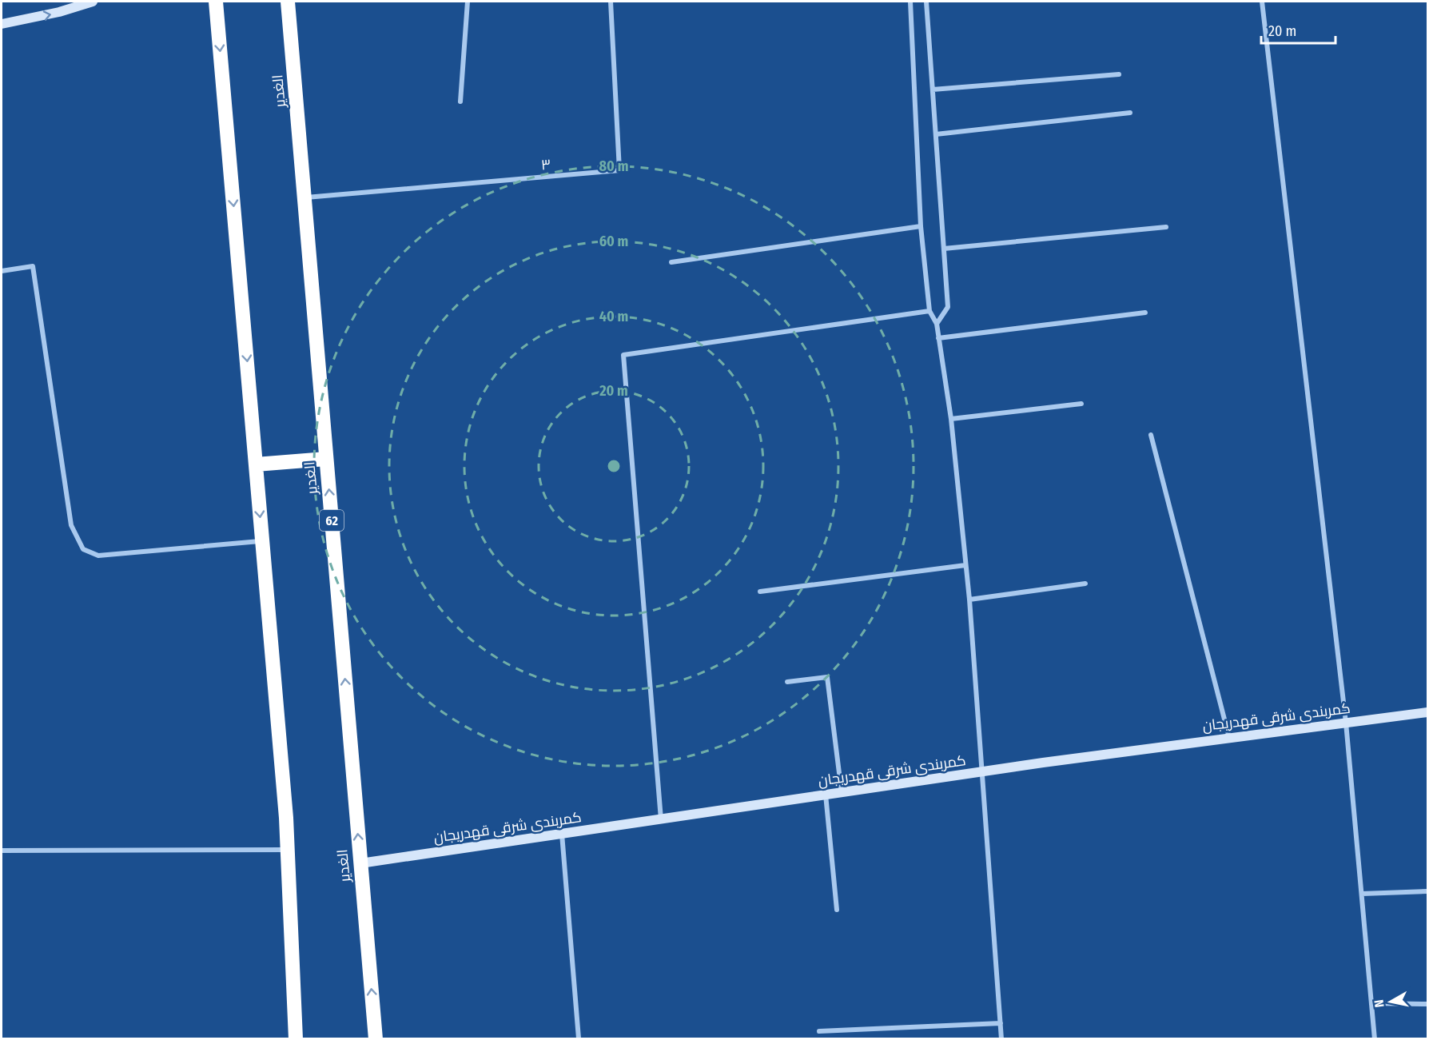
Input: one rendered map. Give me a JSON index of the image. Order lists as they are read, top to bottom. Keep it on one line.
{"streets":{"highway":["الغدیر","62"],"street":["۳","کمربندی شرقی قهدریجان"]},"crossings":[["الغدیر","۳"],["الغدیر","کمربندی شرقی قهدریجان"]],"scale_bar":"20 m","north":"left","rings":["80 m","60 m","40 m","20 m"]}
